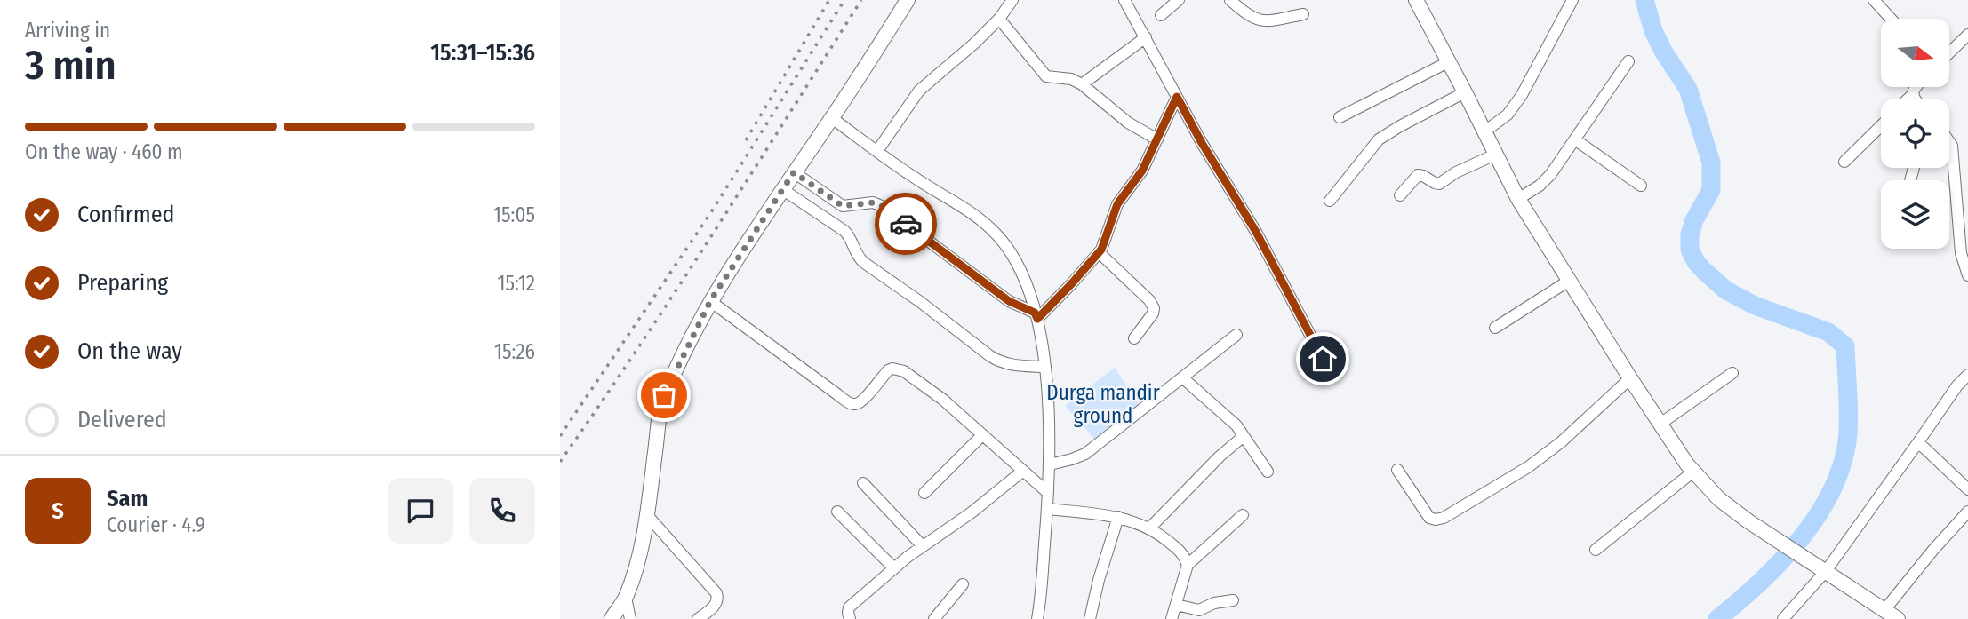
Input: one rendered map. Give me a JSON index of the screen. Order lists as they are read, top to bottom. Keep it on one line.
{"parks":["Durga mandir ground"],"north":"right","page":{"heading":["3 min","Arriving in","15:31–15:36"],"panel":["Sam","Courier · 4.9"],"bar":"On the way · 460 m","list":[["Confirmed","15:05"],["Preparing","15:12"],["On the way","15:26"],"Delivered"],"round":"S"}}
